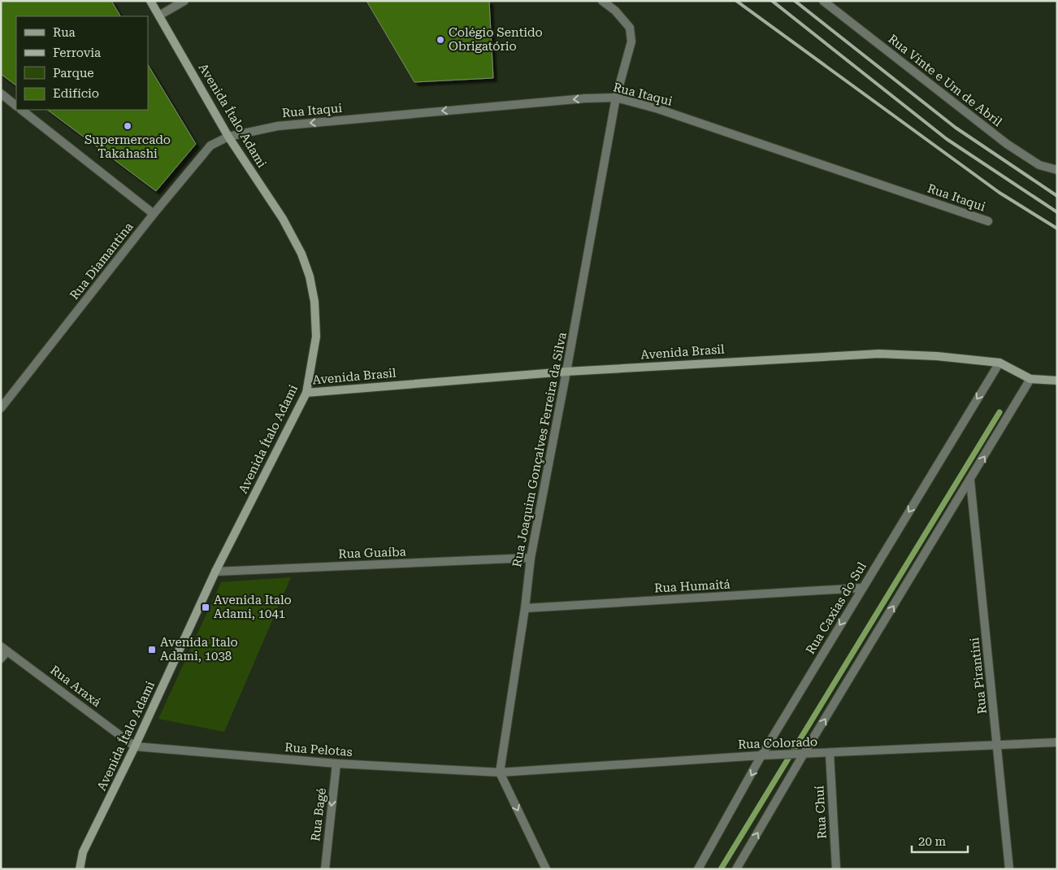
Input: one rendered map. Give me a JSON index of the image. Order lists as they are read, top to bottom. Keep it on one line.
{"streets":{"main road":["Avenida Ítalo Adami","Avenida Brasil"],"street":["Rua Vinte e Um de Abril","Rua Itaqui","Rua Diamantina","Rua Joaquim Gonçalves Ferreira da Silva","Rua Guaíba","Rua Humaitá","Rua Caxias do Sul","Rua Pirantini","Rua Araxá","Rua Colorado","Rua Pelotas","Rua Chuí","Rua Bagé"]},"crossings":[["Rua Itaqui","Avenida Ítalo Adami"],["Rua Itaqui","Rua Diamantina"],["Rua Itaqui","Rua Joaquim Gonçalves Ferreira da Silva"],["Avenida Ítalo Adami","Rua Diamantina"],["Avenida Ítalo Adami","Avenida Brasil"],["Avenida Ítalo Adami","Rua Guaíba"],["Avenida Ítalo Adami","Rua Araxá"],["Avenida Ítalo Adami","Rua Pelotas"],["Avenida Brasil","Rua Joaquim Gonçalves Ferreira da Silva"],["Avenida Brasil","Rua Caxias do Sul"],["Rua Joaquim Gonçalves Ferreira da Silva","Rua Guaíba"],["Rua Joaquim Gonçalves Ferreira da Silva","Rua Humaitá"],["Rua Joaquim Gonçalves Ferreira da Silva","Rua Colorado"],["Rua Joaquim Gonçalves Ferreira da Silva","Rua Pelotas"],["Rua Humaitá","Rua Caxias do Sul"],["Rua Caxias do Sul","Rua Colorado"],["Rua Pirantini","Rua Colorado"],["Rua Araxá","Rua Pelotas"],["Rua Colorado","Rua Pelotas"],["Rua Colorado","Rua Chuí"],["Rua Pelotas","Rua Bagé"]],"one_way":["Rua Itaqui","Rua Bagé"],"places":{"other":["Colégio Sentido Obrigatório","Supermercado Takahashi"],"transit":["Avenida Italo Adami, 1041","Avenida Italo Adami, 1038"]},"legend":["Rua","Ferrovia","Parque","Edifício"],"scale_bar":"20 m"}
